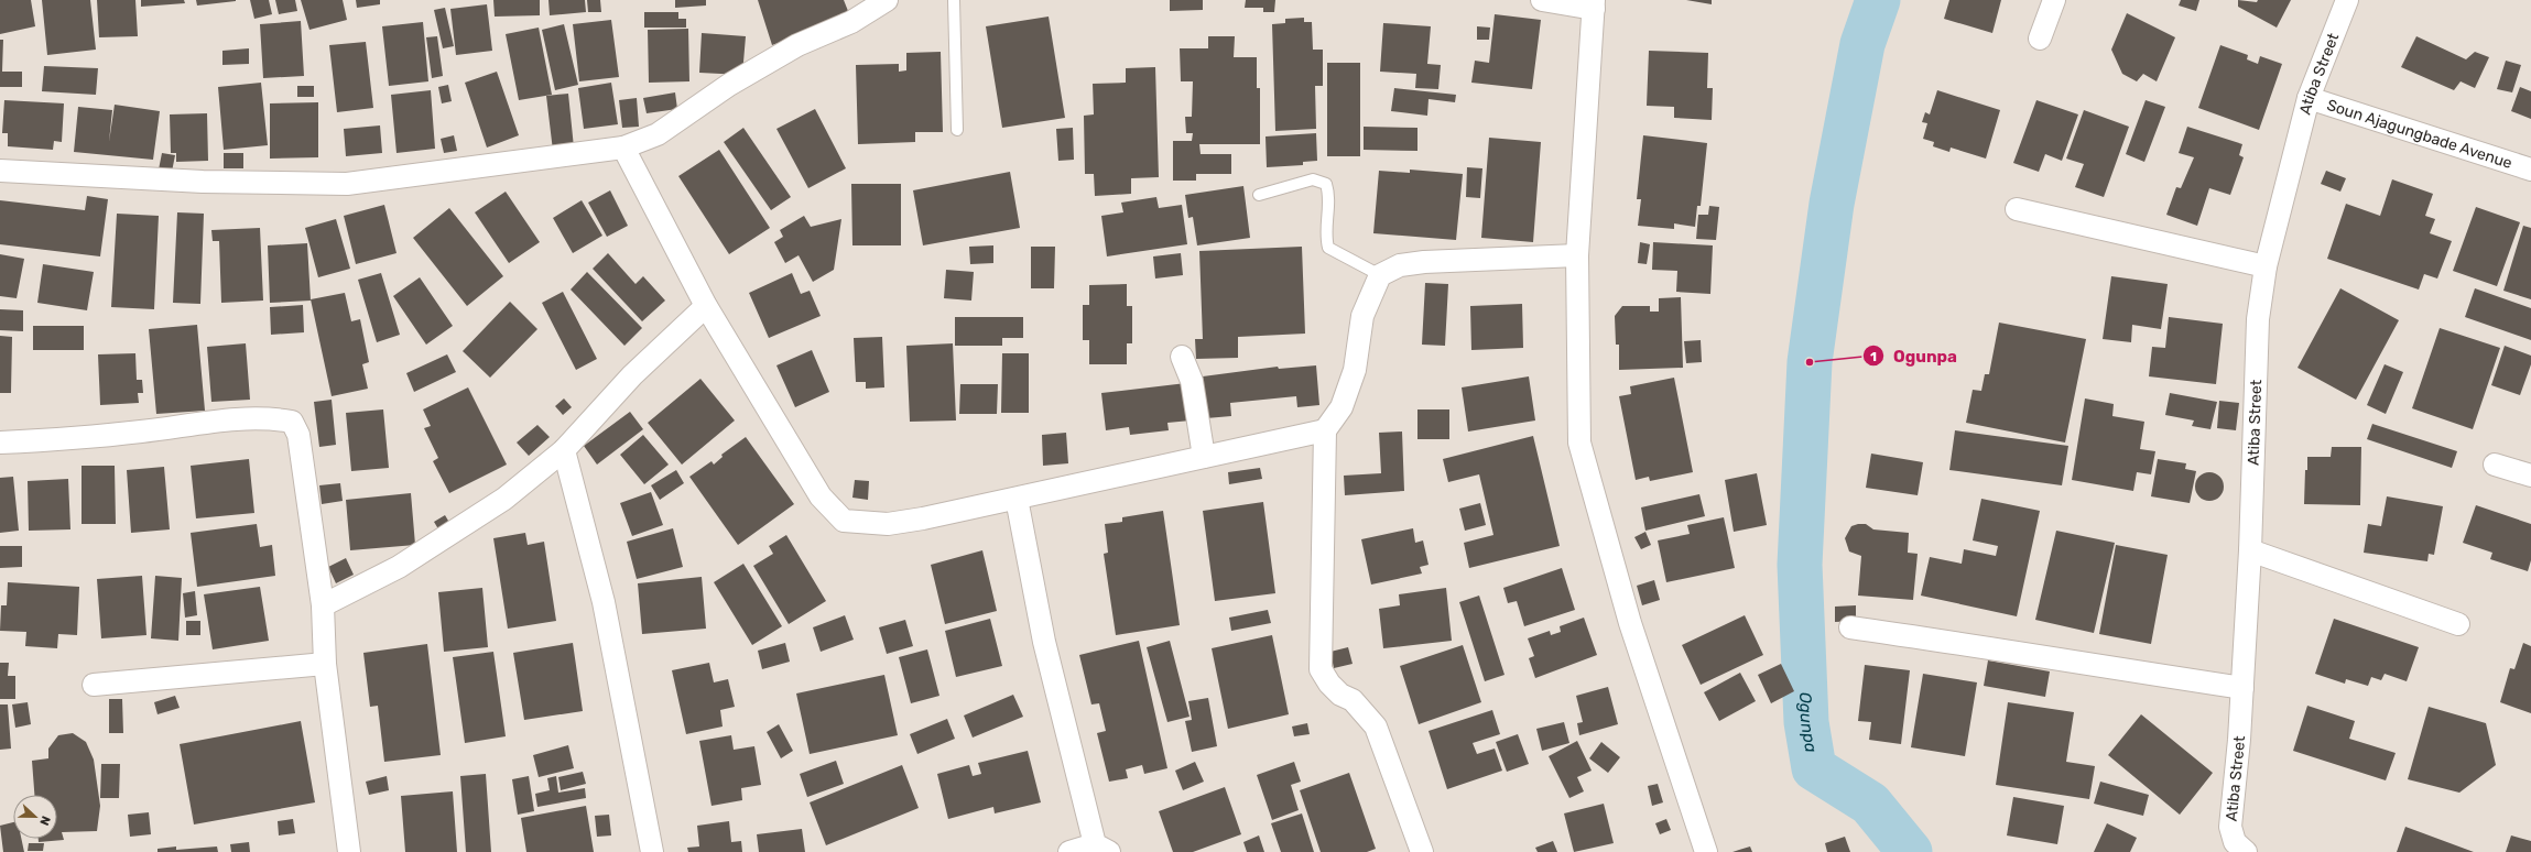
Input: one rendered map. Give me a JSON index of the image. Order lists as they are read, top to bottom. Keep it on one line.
{"streets":{"street":["Atiba Street","Soun Ajagungbade Avenue"]},"crossings":[["Atiba Street","Soun Ajagungbade Avenue"]],"water":["Ogunpa"],"places":["Ogunpa"],"north":"right"}
